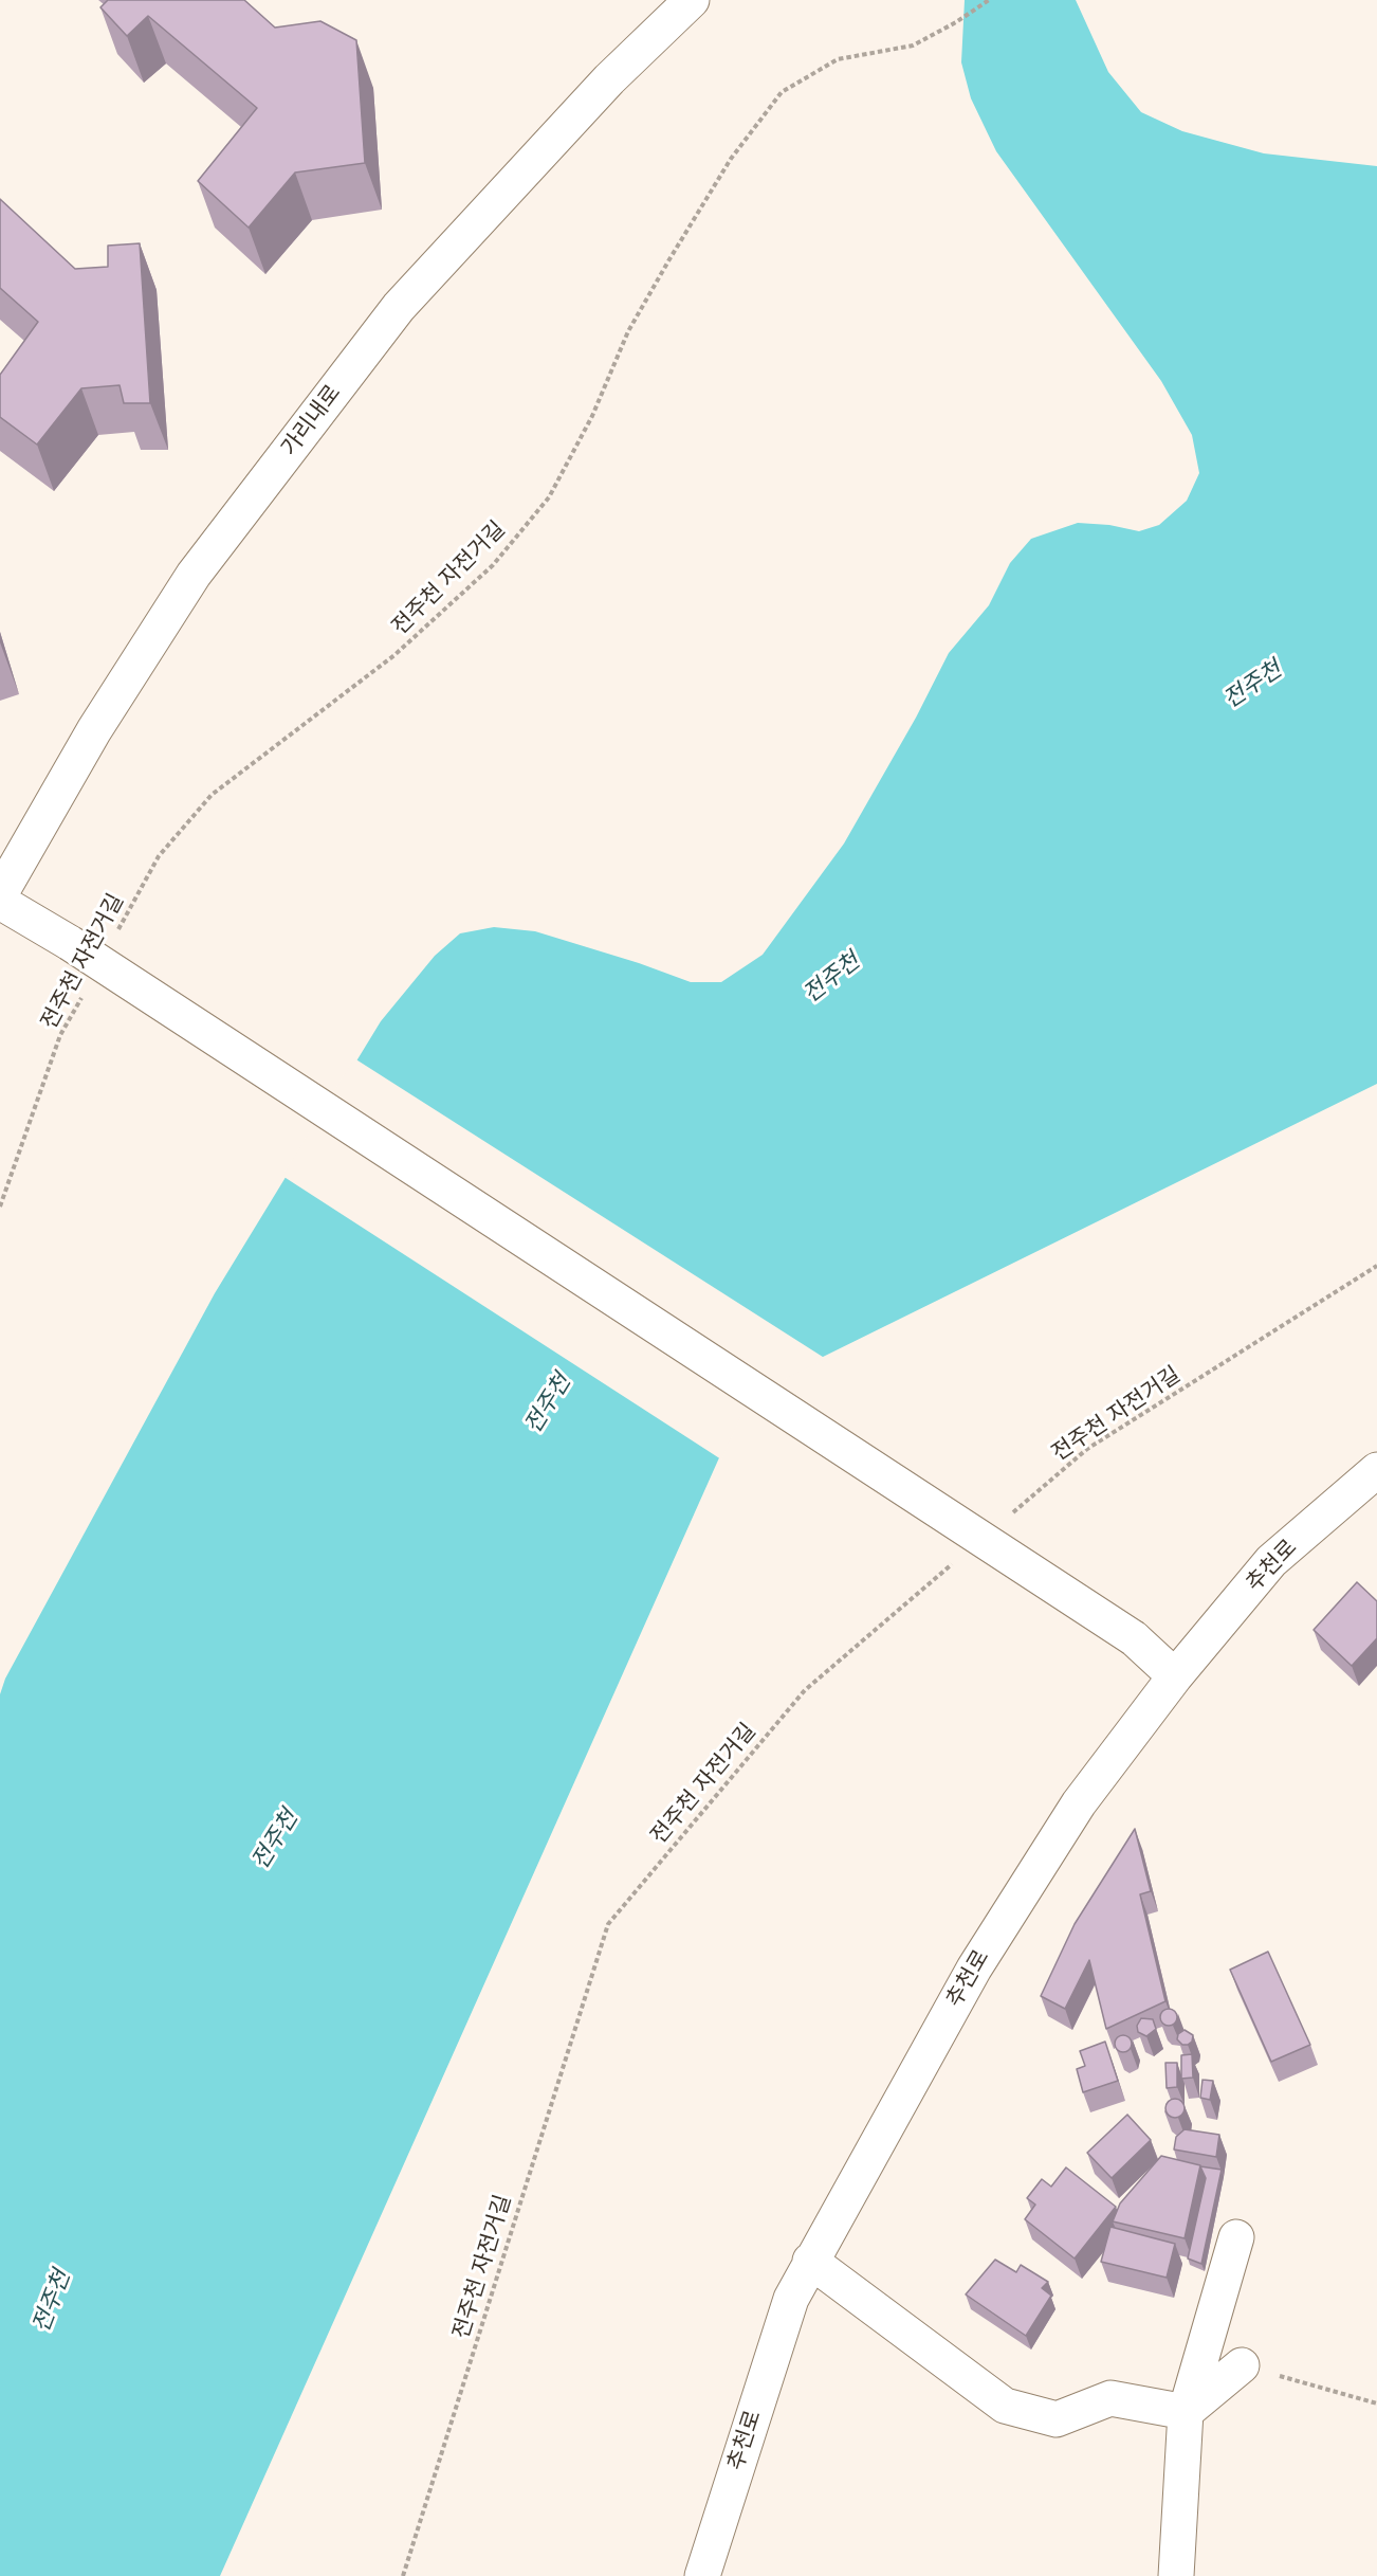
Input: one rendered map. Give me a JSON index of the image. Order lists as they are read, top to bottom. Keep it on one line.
{"streets":{"street":["가리내로","추천로"],"path":["전주천 자전거길"]},"water":["전주천"]}
